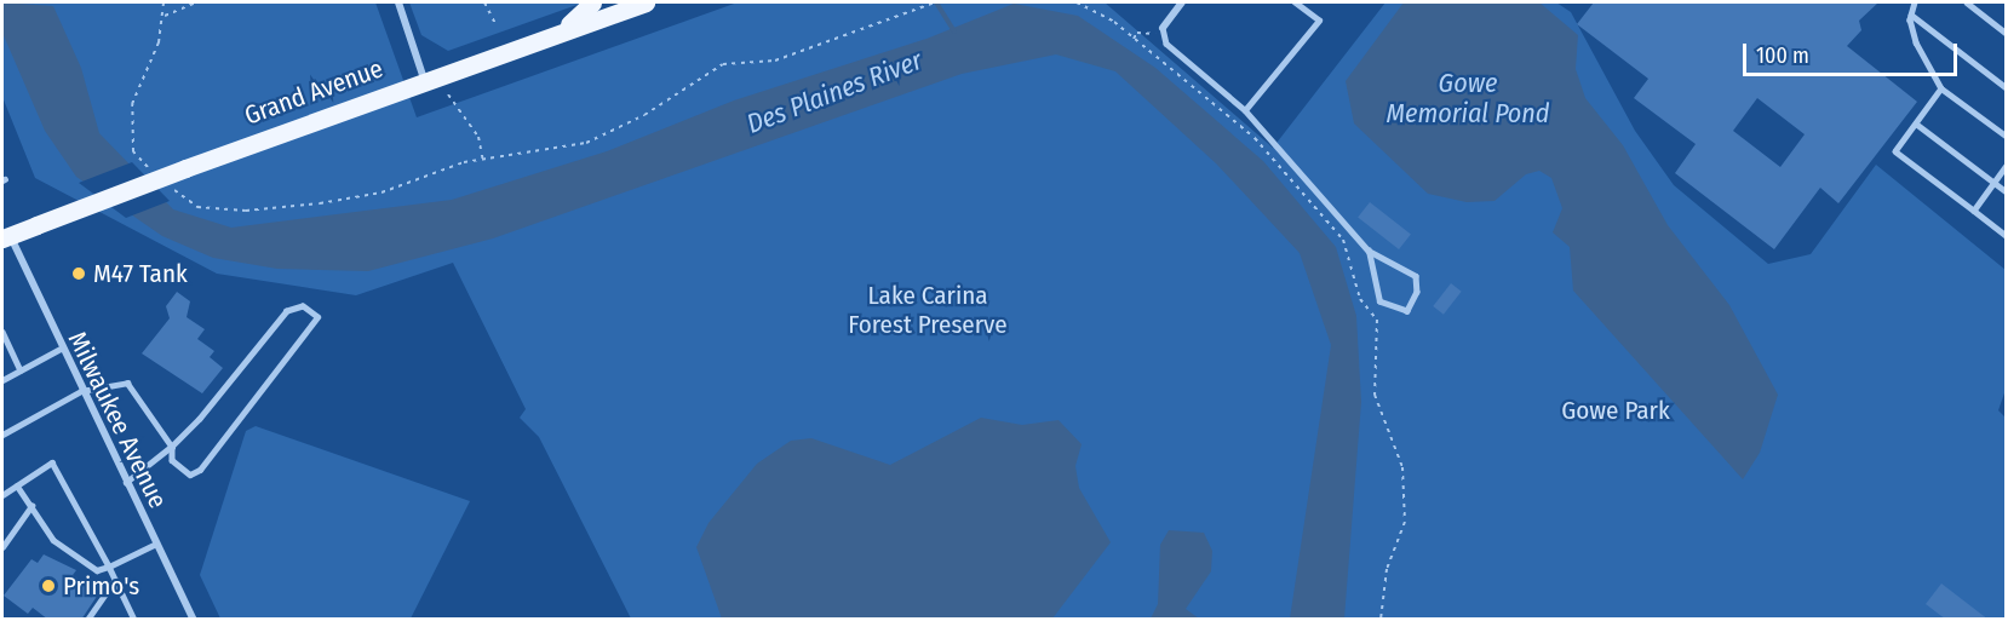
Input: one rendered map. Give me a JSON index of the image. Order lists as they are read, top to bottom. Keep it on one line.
{"streets":{"main road":["Grand Avenue"],"street":["Milwaukee Avenue"]},"crossings":[["Grand Avenue","Milwaukee Avenue"]],"water":["Gowe Memorial Pond","Des Plaines River"],"parks":["Lake Carina Forest Preserve","Gowe Park"],"places":["M47 Tank","Primo's"],"scale_bar":"100 m"}
